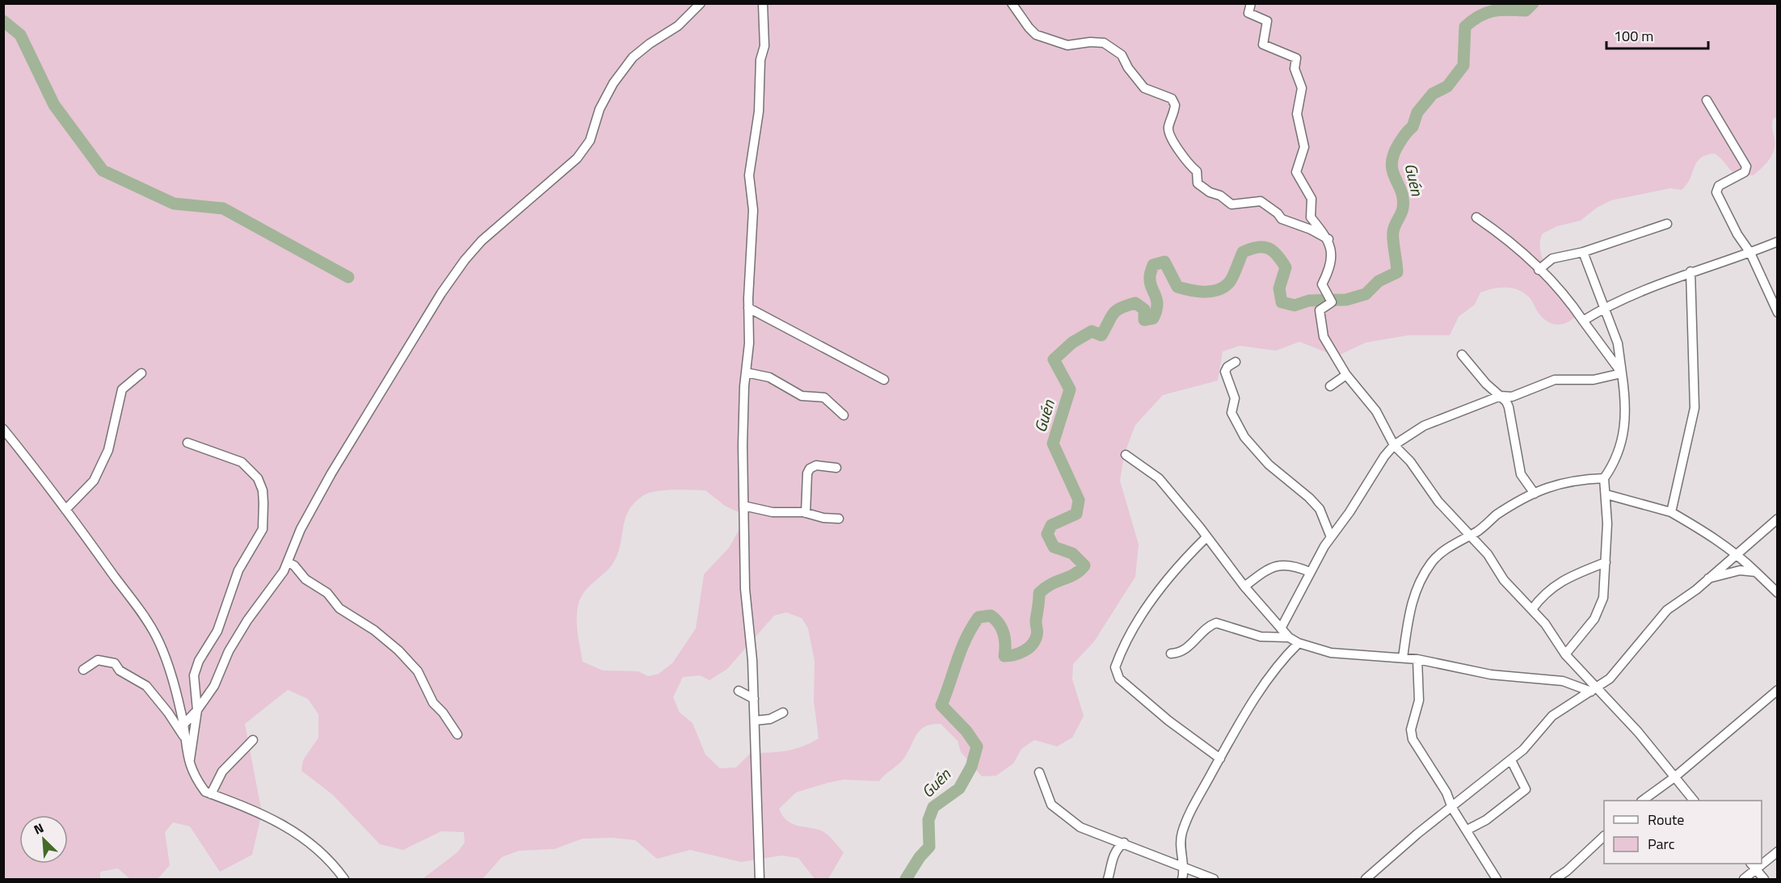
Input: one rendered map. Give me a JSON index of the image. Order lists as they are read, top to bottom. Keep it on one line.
{"water":["Guén"],"legend":["Route","Parc"],"scale_bar":"100 m","north":"top left"}
